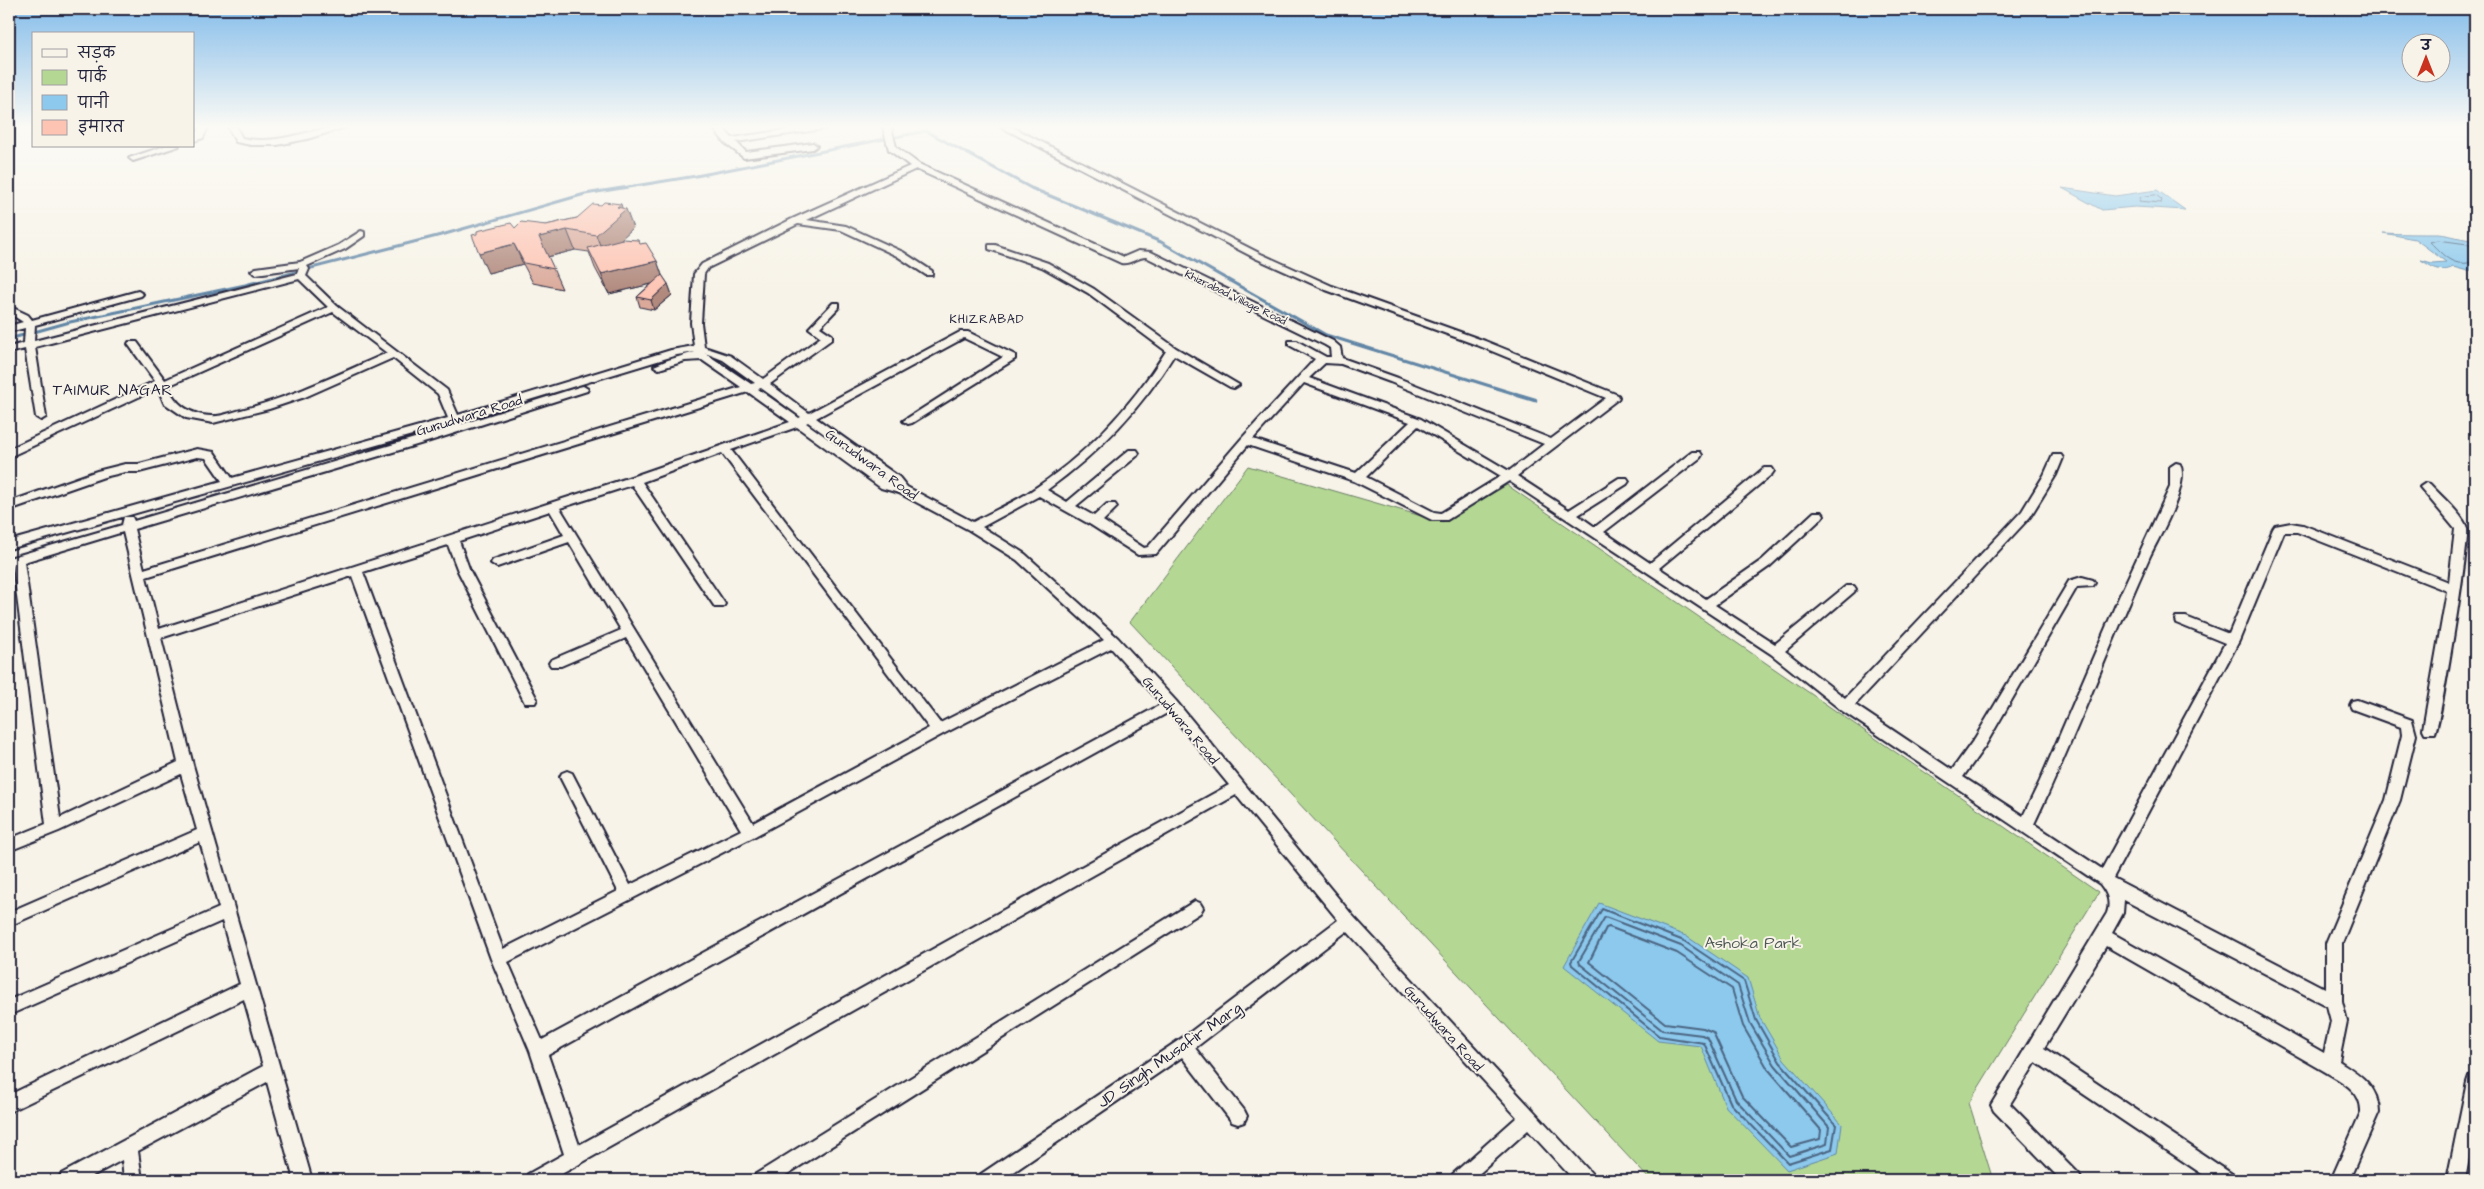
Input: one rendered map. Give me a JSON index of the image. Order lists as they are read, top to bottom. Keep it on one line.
{"streets":{"street":["Khizrabad Village Road","Gurudwara Road","JD Singh Musafir Marg"]},"crossings":[["Gurudwara Road","JD Singh Musafir Marg"]],"districts":["KHIZRABAD","TAIMUR NAGAR"],"parks":["Ashoka Park"],"legend":["सड़क","पार्क","पानी","इमारत"],"north":"top"}
